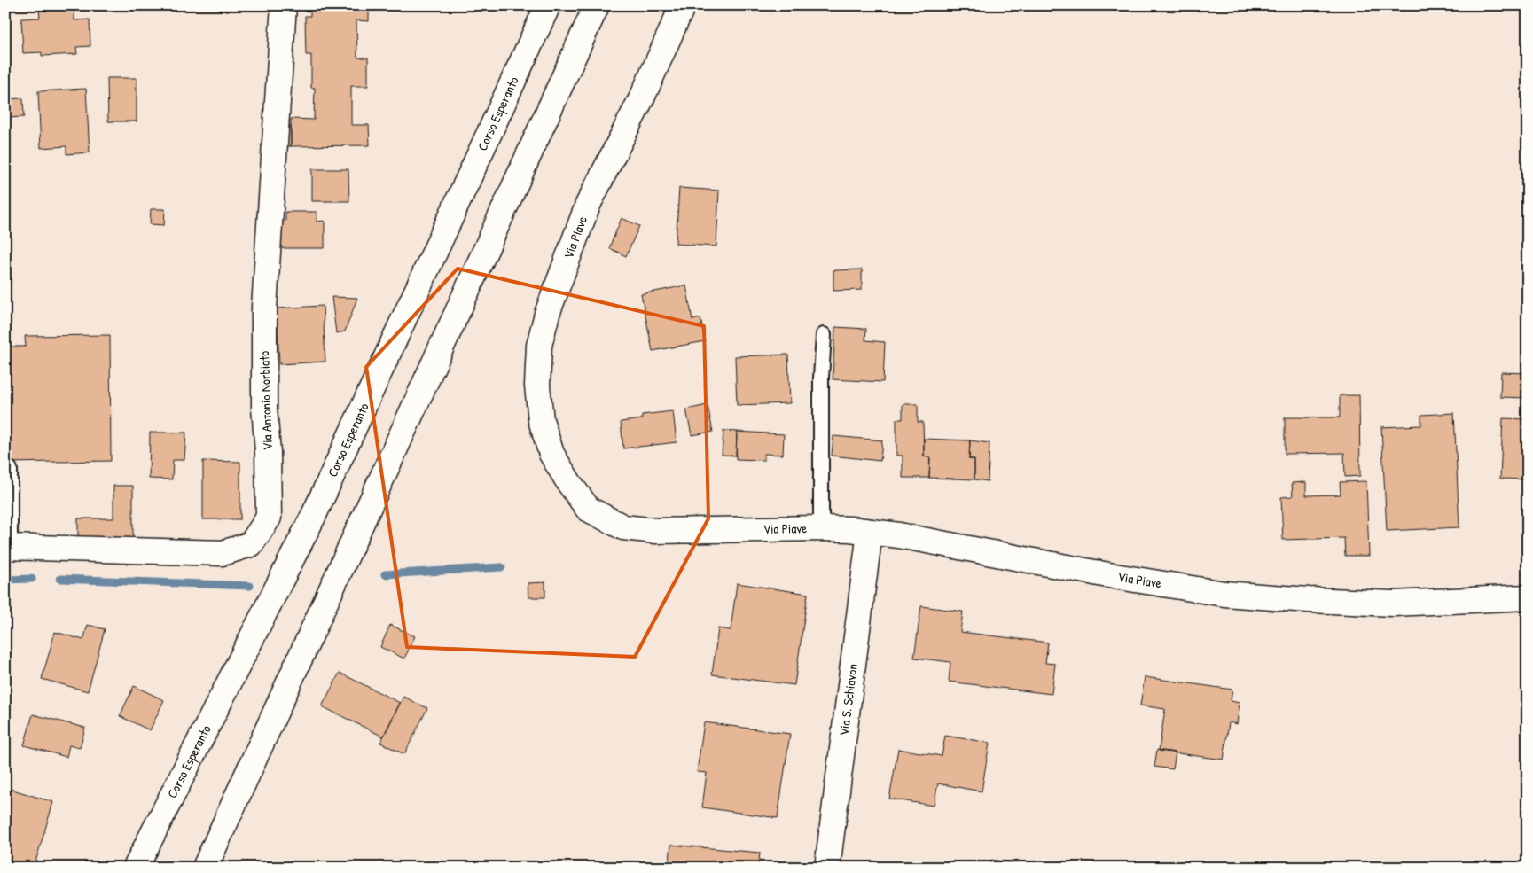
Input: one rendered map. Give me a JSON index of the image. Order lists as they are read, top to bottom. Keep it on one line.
{"streets":{"main road":["Corso Esperanto","Via Piave","Via Antonio Norbiato","Via S. Schiavon"]},"crossings":[["Via Piave","Via S. Schiavon"]]}
